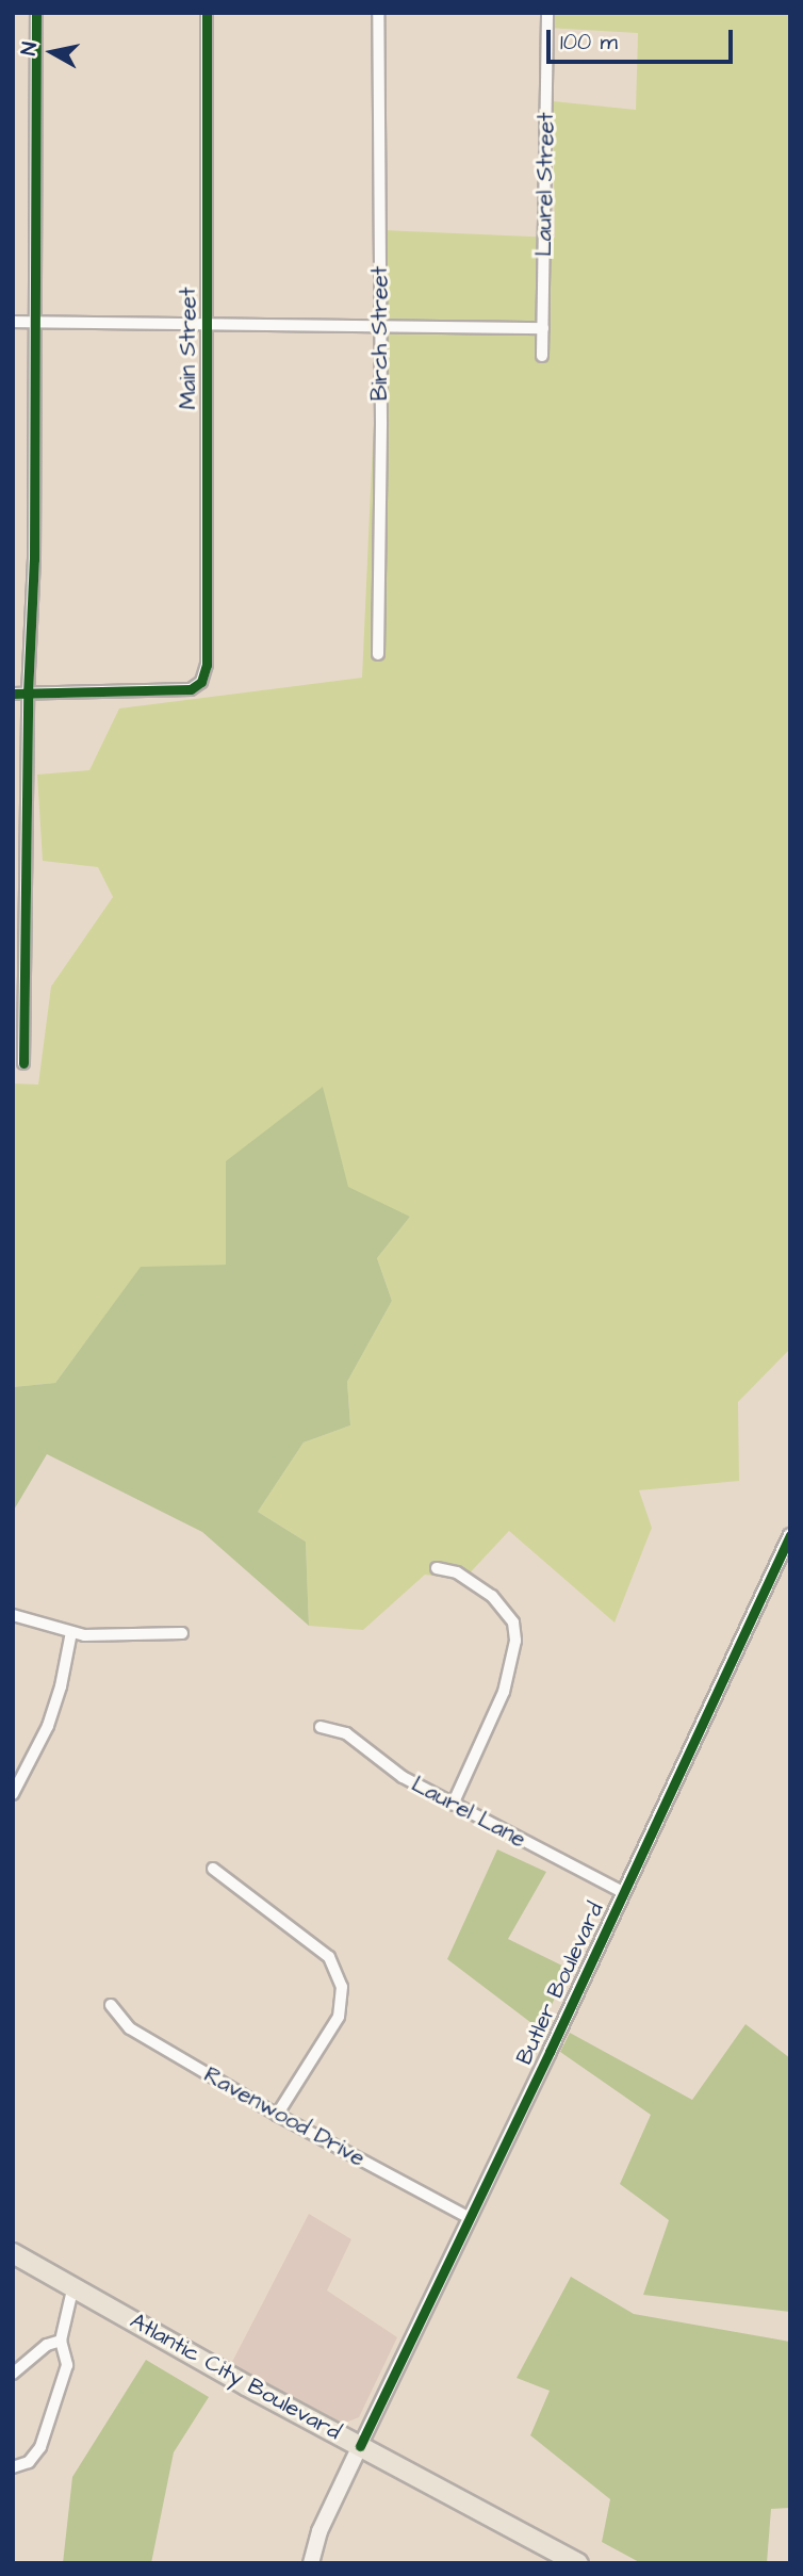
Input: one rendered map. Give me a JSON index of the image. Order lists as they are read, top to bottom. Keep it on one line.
{"streets":{"highway":["Atlantic City Boulevard"],"street":["Laurel Street","Birch Street","Main Street","Laurel Lane","Butler Boulevard","Ravenwood Drive"]},"crossings":[["Laurel Lane","Butler Boulevard"],["Butler Boulevard","Ravenwood Drive"],["Butler Boulevard","Atlantic City Boulevard"]],"scale_bar":"100 m","north":"left"}
